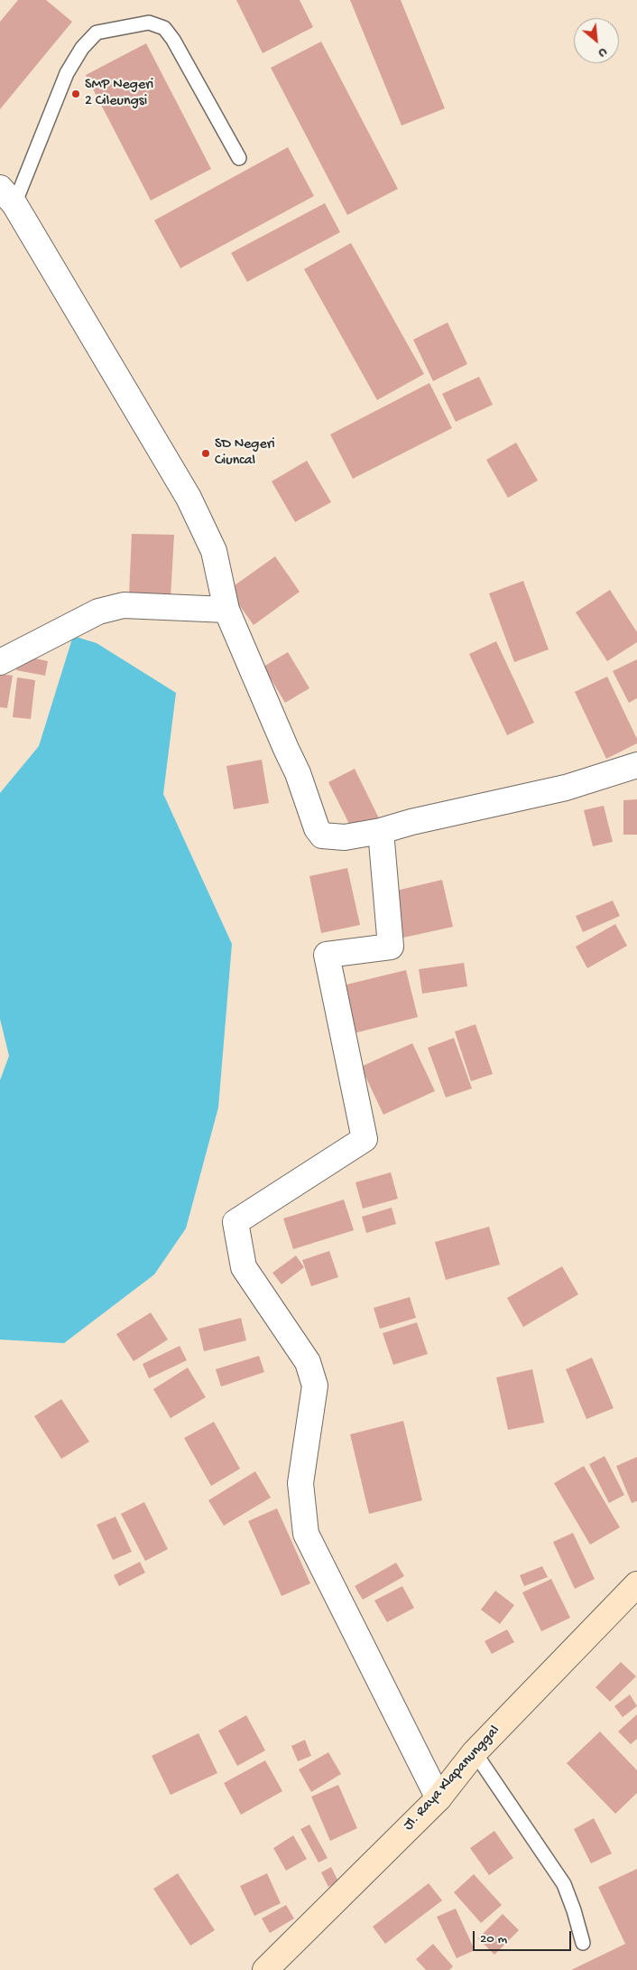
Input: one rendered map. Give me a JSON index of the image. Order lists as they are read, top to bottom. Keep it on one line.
{"streets":{"street":["Jl. Raya Klapanunggal"]},"places":["SMP Negeri 2 Cileungsi","SD Negeri Ciuncal"],"scale_bar":"20 m","north":"bottom right"}
